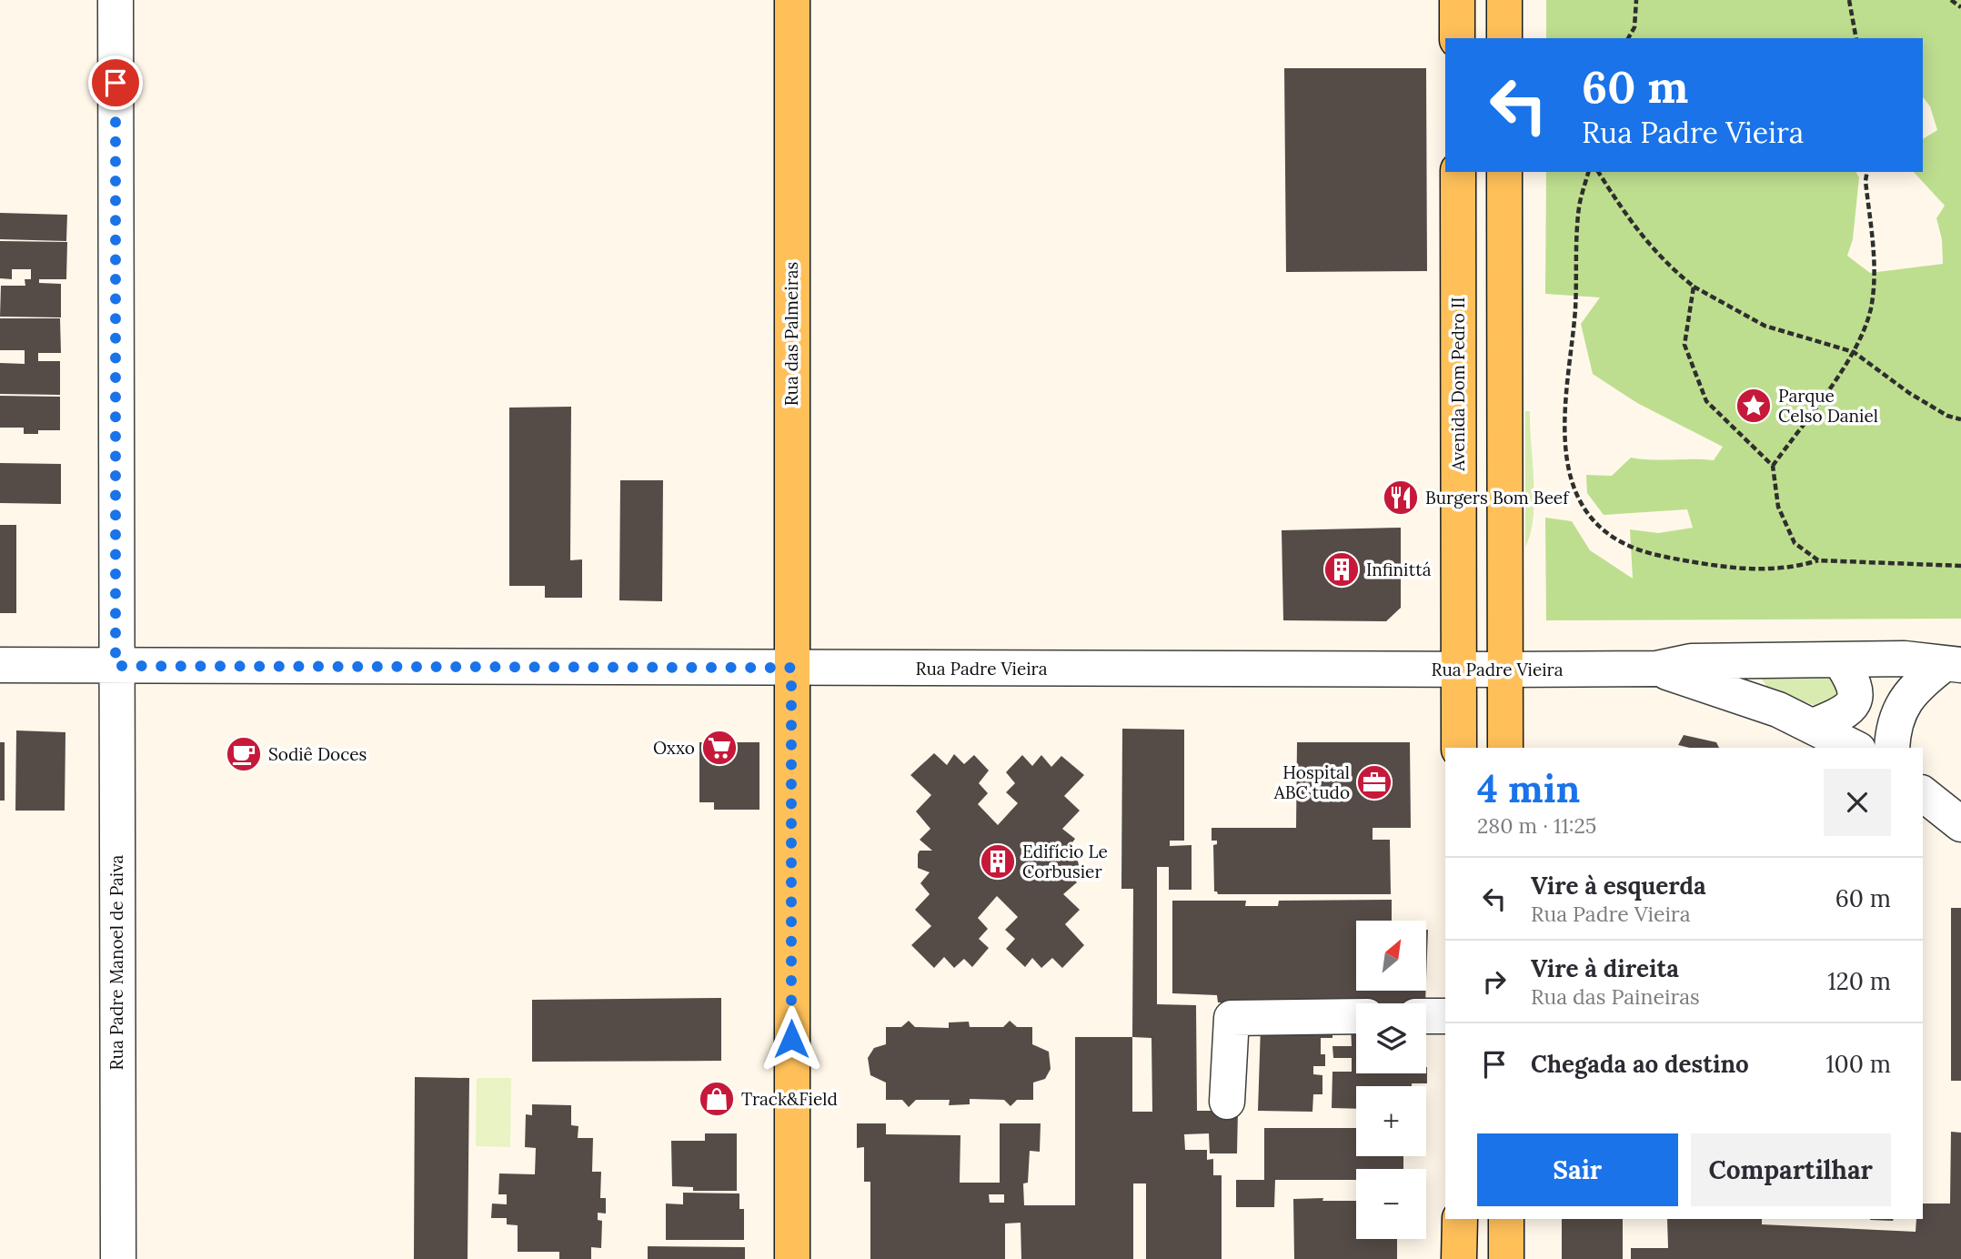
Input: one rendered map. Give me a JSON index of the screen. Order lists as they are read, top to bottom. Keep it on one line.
{"streets":{"main road":["Rua das Palmeiras","Avenida Dom Pedro II"],"street":["Rua Padre Vieira","Rua Padre Manoel de Paiva"]},"crossings":[["Rua das Palmeiras","Rua Padre Vieira"],["Avenida Dom Pedro II","Rua Padre Vieira"],["Rua Padre Vieira","Rua Padre Manoel de Paiva"]],"places":{"place":["Parque Celso Daniel"],"restaurant":["Burgers Bom Beef"],"building":["Infinittá","Edifício Le Corbusier"],"supermarket":["Oxxo"],"cafe":["Sodiê Doces"],"office":["Hospital ABC tudo"],"shop":["Track&Field"]},"north":"top right","page":{"turn":["60 m","Rua Padre Vieira"],"heading":["4 min","280 m · 11:25"],"list":[{"name":"Vire à esquerda","note":"Rua Padre Vieira","value":"60 m"},{"name":"Vire à direita","note":"Rua das Paineiras","value":"120 m"},{"name":"Chegada ao destino","value":"100 m"}],"map_buttons":["+","−"],"buttons":["Sair","Compartilhar"]}}
